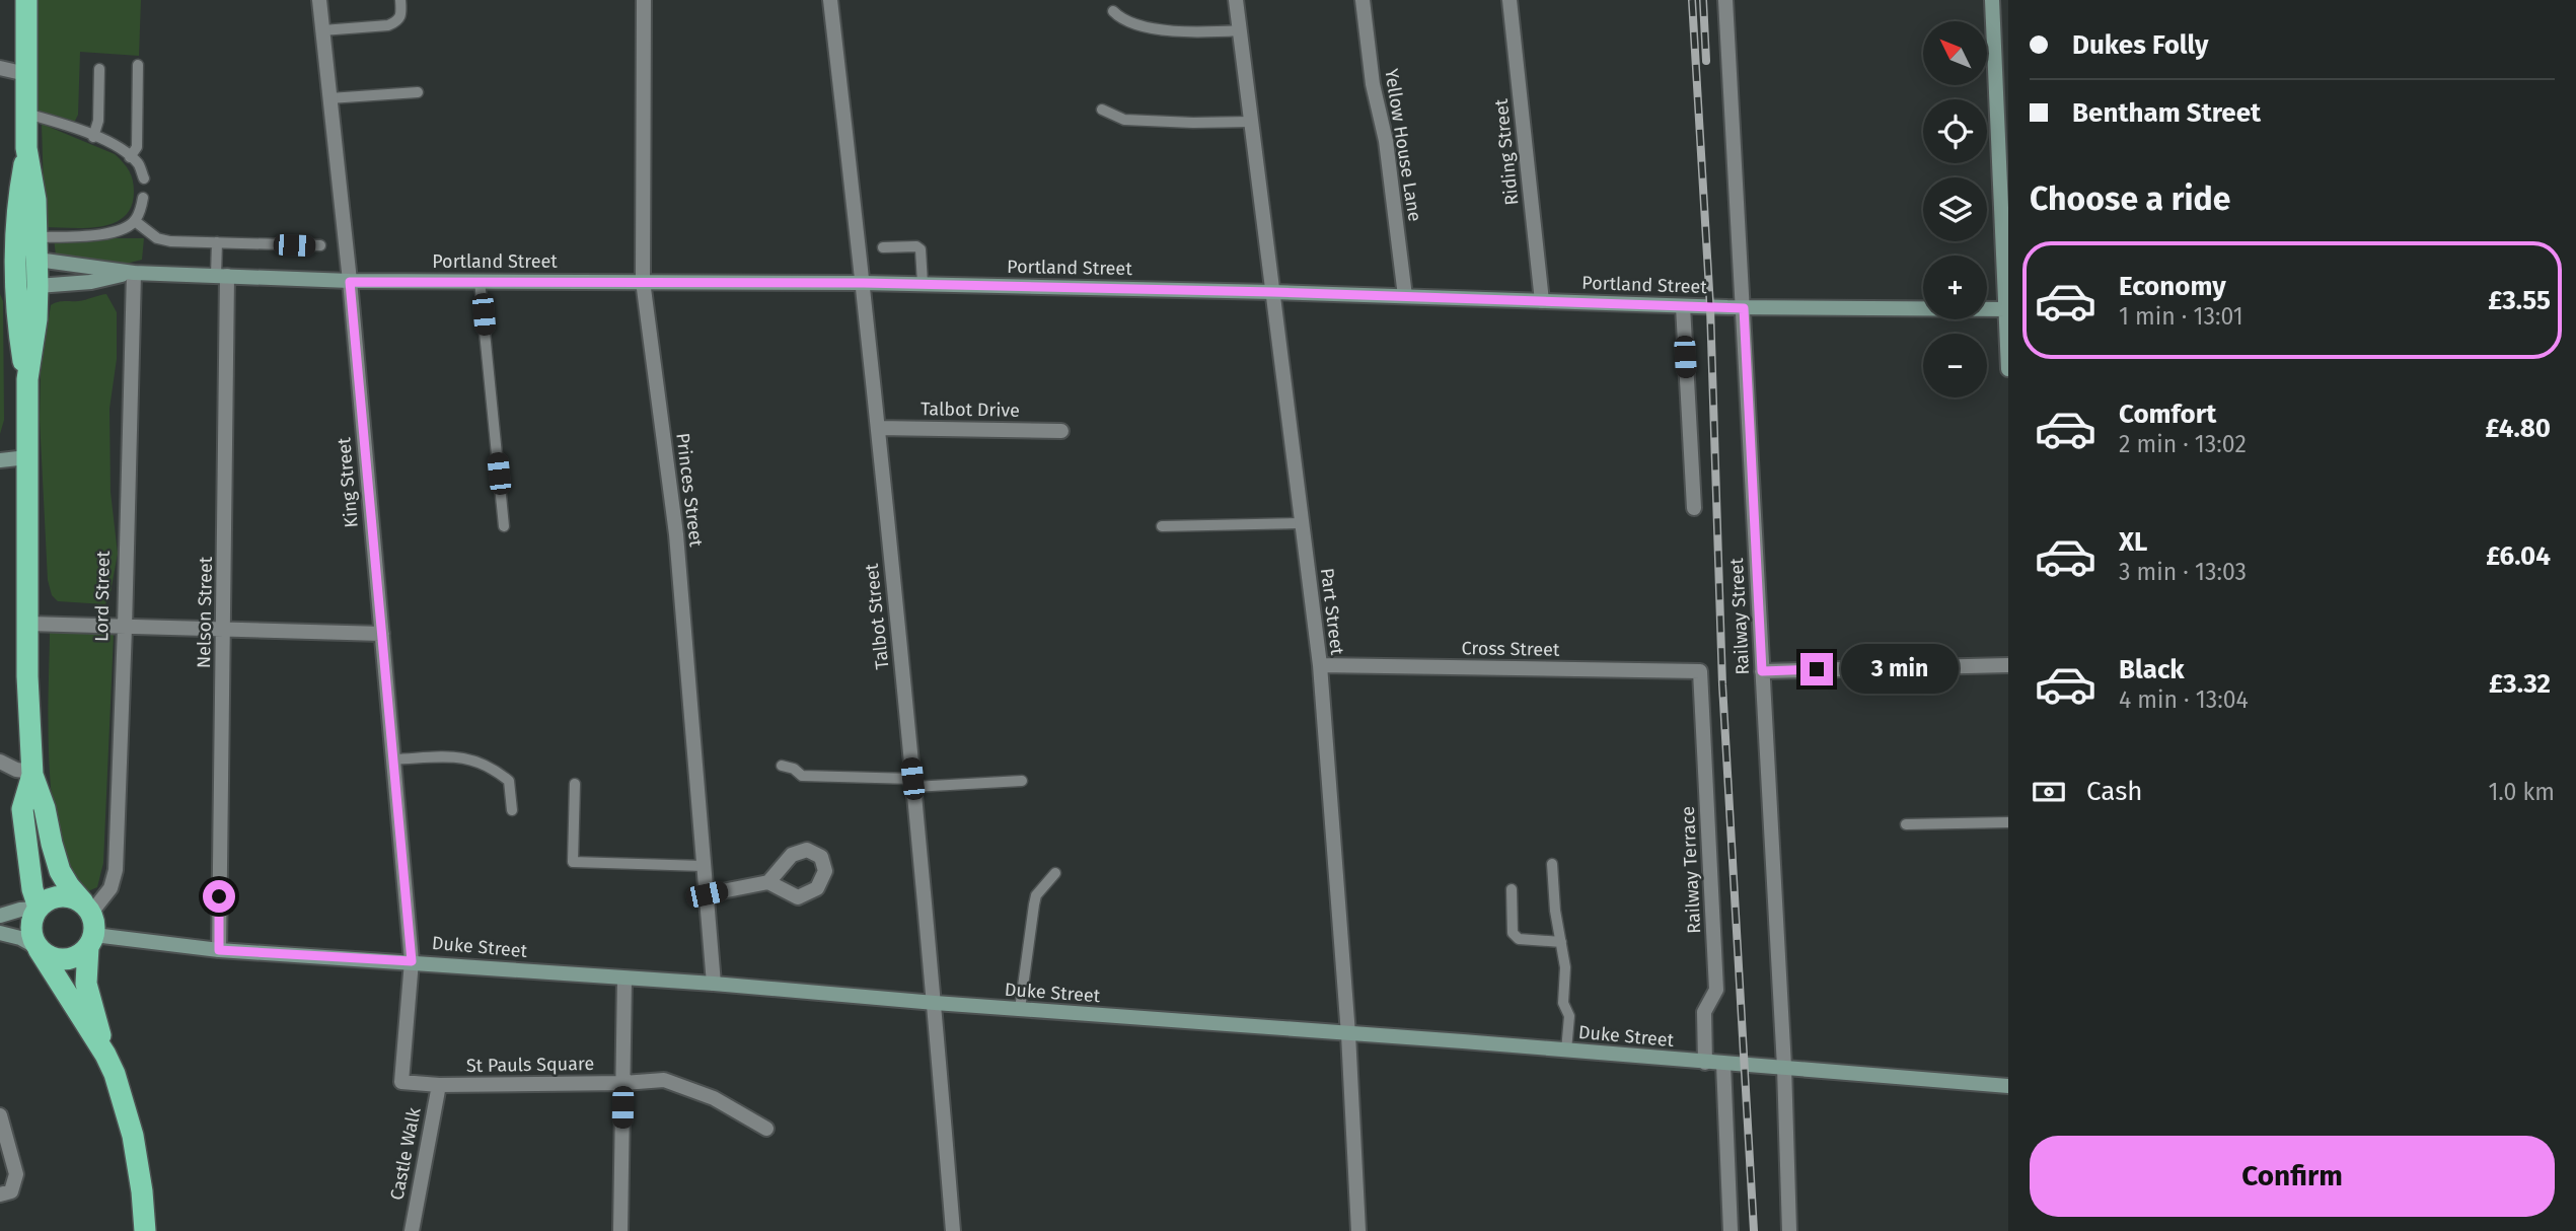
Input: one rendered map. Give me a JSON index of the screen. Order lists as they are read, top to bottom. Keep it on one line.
{"streets":{"street":["Yellow House Lane","Riding Street","Portland Street","Talbot Drive","King Street","Princes Street","Lord Street","Part Street","Nelson Street","Talbot Street","Railway Street","Cross Street","Railway Terrace","Duke Street","St Pauls Square","Castle Walk"]},"crossings":[["Yellow House Lane","Portland Street"],["Riding Street","Portland Street"],["Portland Street","King Street"],["Portland Street","Princes Street"],["Portland Street","Lord Street"],["Portland Street","Part Street"],["Portland Street","Nelson Street"],["Portland Street","Talbot Street"],["Portland Street","Railway Street"],["Talbot Drive","Talbot Street"],["King Street","Duke Street"],["King Street","St Pauls Square"],["Princes Street","Duke Street"],["Lord Street","Duke Street"],["Part Street","Cross Street"],["Part Street","Duke Street"],["Nelson Street","Duke Street"],["Talbot Street","Duke Street"],["Railway Street","Duke Street"],["Cross Street","Railway Terrace"],["Railway Terrace","Duke Street"],["Duke Street","St Pauls Square"],["St Pauls Square","Castle Walk"]],"north":"top left","page":{"banner":["Dukes Folly","Bentham Street"],"map_buttons":["+","−"],"heading":"Choose a ride","list":[{"name":"Economy","note":"1 min · 13:01","value":"£3.55"},{"name":"Comfort","note":"2 min · 13:02","value":"£4.80"},{"name":"XL","note":"3 min · 13:03","value":"£6.04"},{"name":"Black","note":"4 min · 13:04","value":"£3.32"}],"bubble":"3 min","pay":["Cash","1.0 km"],"buttons":"Confirm"}}
